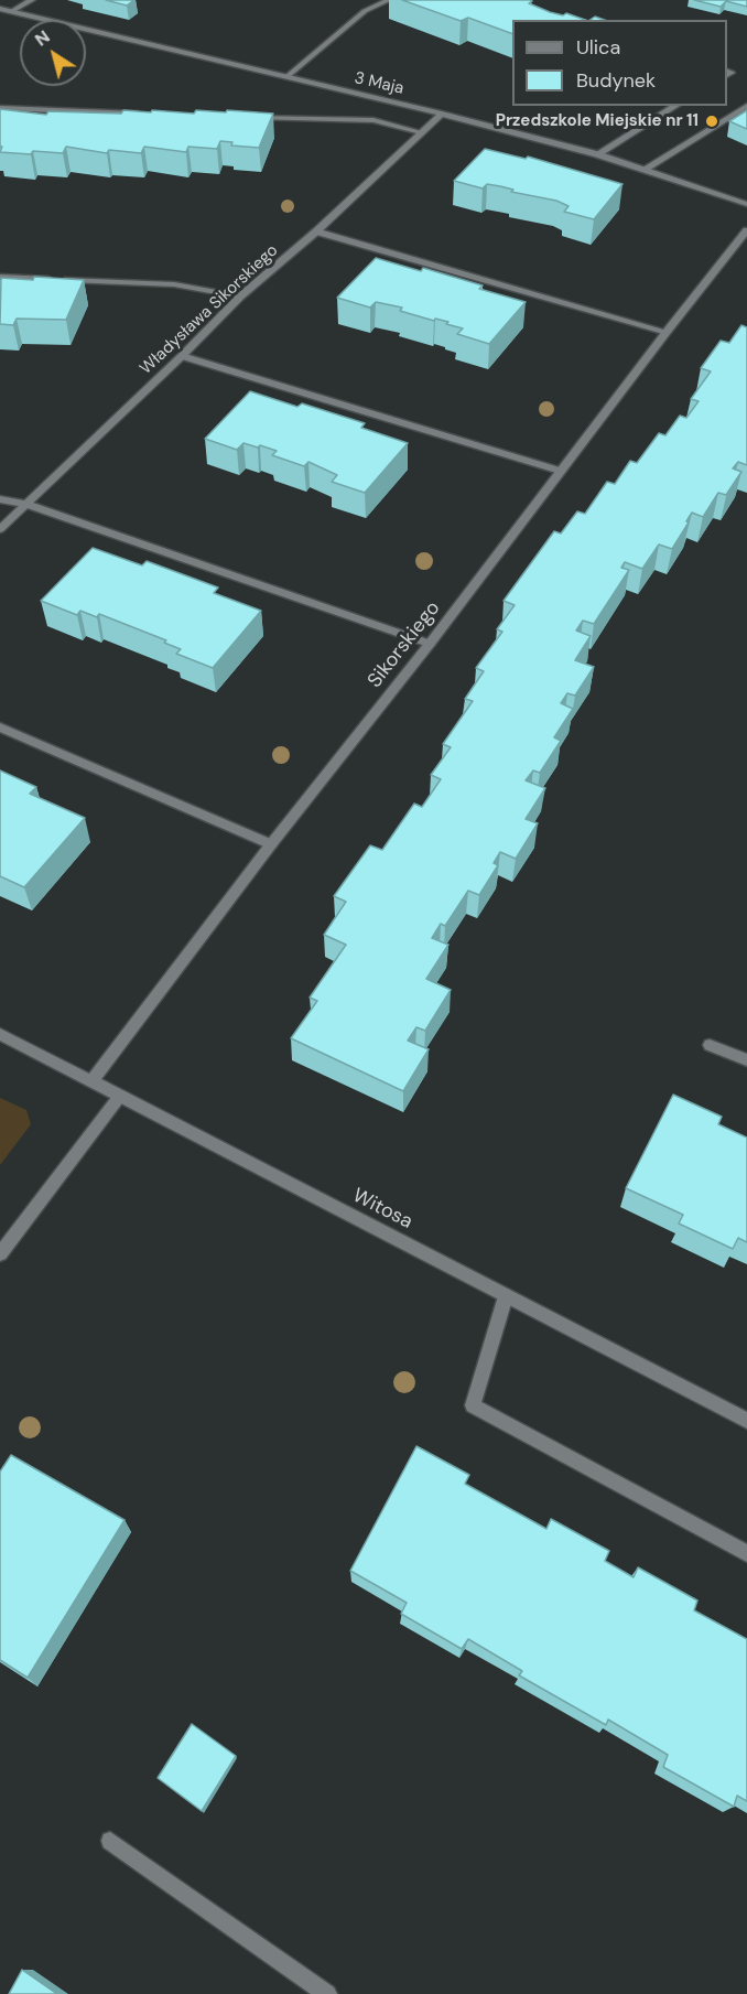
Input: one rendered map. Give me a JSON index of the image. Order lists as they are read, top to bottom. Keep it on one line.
{"streets":{"street":["3 Maja","Władysława Sikorskiego","Sikorskiego","Witosa"]},"crossings":[["3 Maja","Władysława Sikorskiego"],["Sikorskiego","Witosa"]],"places":["Przedszkole Miejskie nr 11"],"legend":["Ulica","Budynek"],"north":"top left"}
